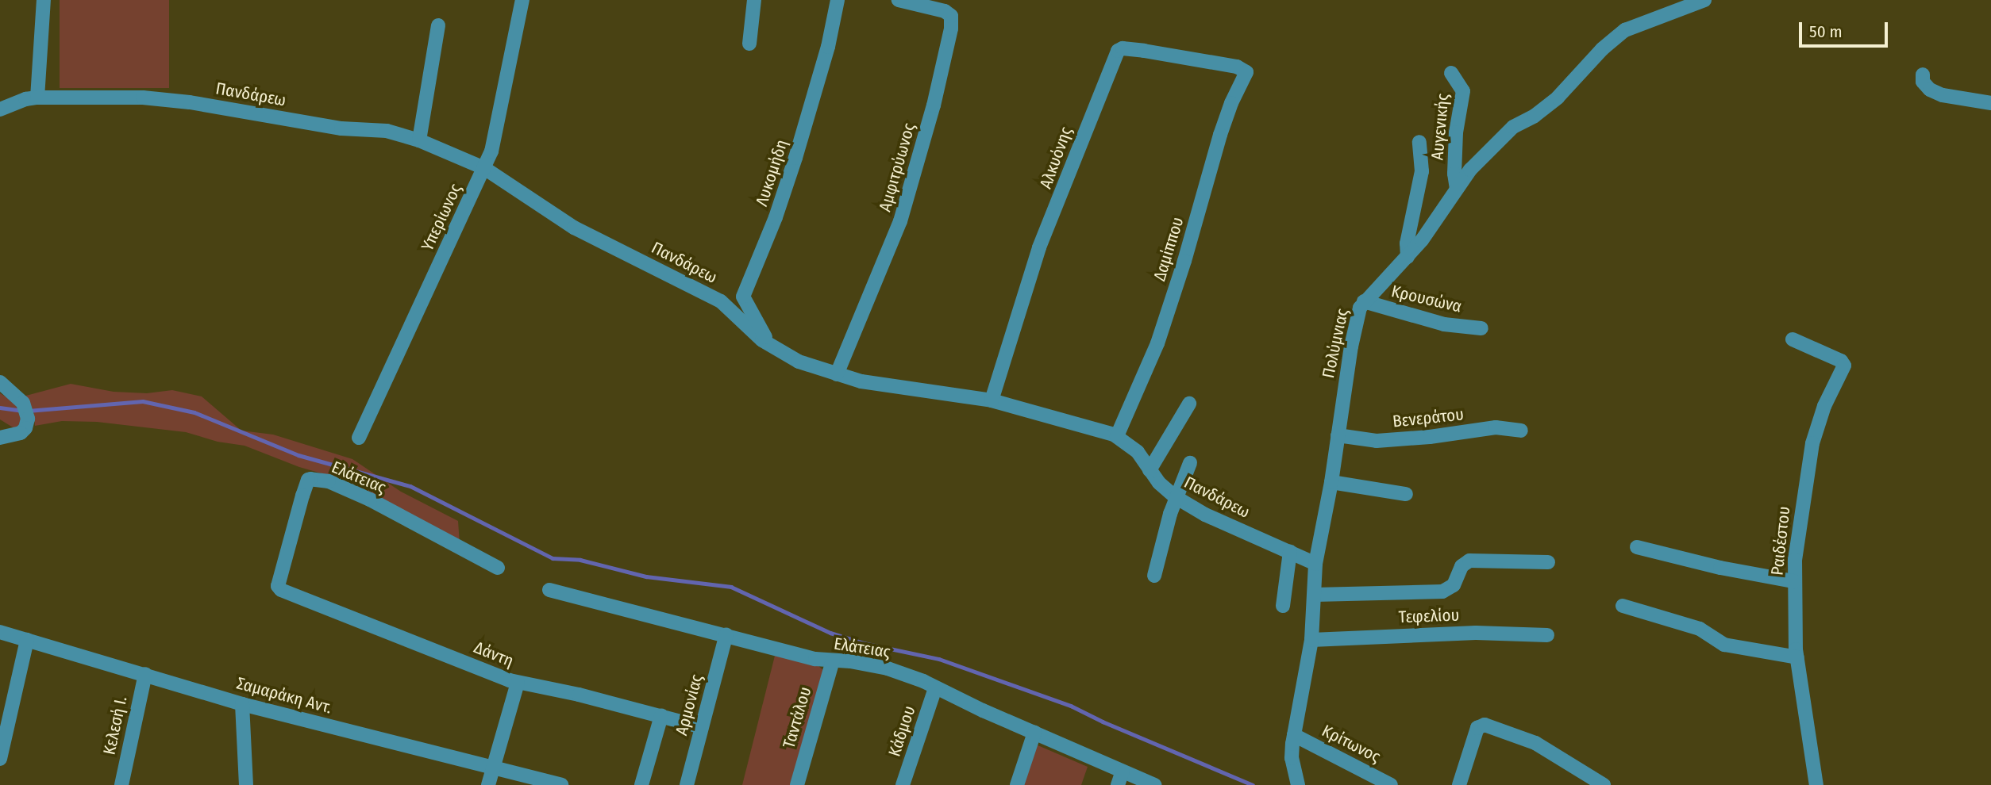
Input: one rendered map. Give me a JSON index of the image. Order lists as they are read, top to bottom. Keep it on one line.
{"streets":{"street":["Πανδάρεω","Αυγενικής","Αλκυόνης","Αμφιτρύωνος","Λυκομήδη","Υπερίωνος","Δαμίππου","Κρουσώνα","Πολύμνιας","Βενεράτου","Ελάτειας","Ραιδέστου","Τεφελίου","Δάντη","Σαμαράκη Αντ.","Αρμονίας","Ταντάλου","Κελεσή Ι.","Κάδμου","Κρίτωνος"]},"crossings":[["Πανδάρεω","Αλκυόνης"],["Πανδάρεω","Αμφιτρύωνος"],["Πανδάρεω","Λυκομήδη"],["Πανδάρεω","Υπερίωνος"],["Πανδάρεω","Δαμίππου"],["Πανδάρεω","Πολύμνιας"],["Αυγενικής","Πολύμνιας"],["Αλκυόνης","Δαμίππου"],["Κρουσώνα","Πολύμνιας"],["Πολύμνιας","Βενεράτου"],["Πολύμνιας","Τεφελίου"],["Πολύμνιας","Κρίτωνος"],["Ελάτειας","Δάντη"],["Ελάτειας","Αρμονίας"],["Ελάτειας","Ταντάλου"],["Ελάτειας","Κάδμου"],["Δάντη","Αρμονίας"],["Σαμαράκη Αντ.","Κελεσή Ι."]],"scale_bar":"50 m"}
